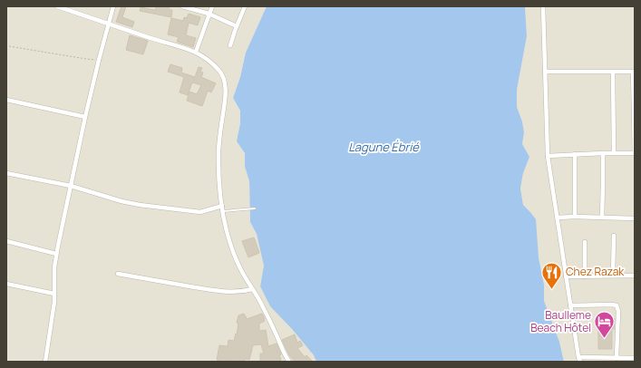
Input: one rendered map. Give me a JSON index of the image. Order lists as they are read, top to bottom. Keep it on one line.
{"water":["Lagune Ébrié"],"places":{"restaurant":["Chez Razak"],"hotel":["Baulleme Beach Hôtel"]}}
